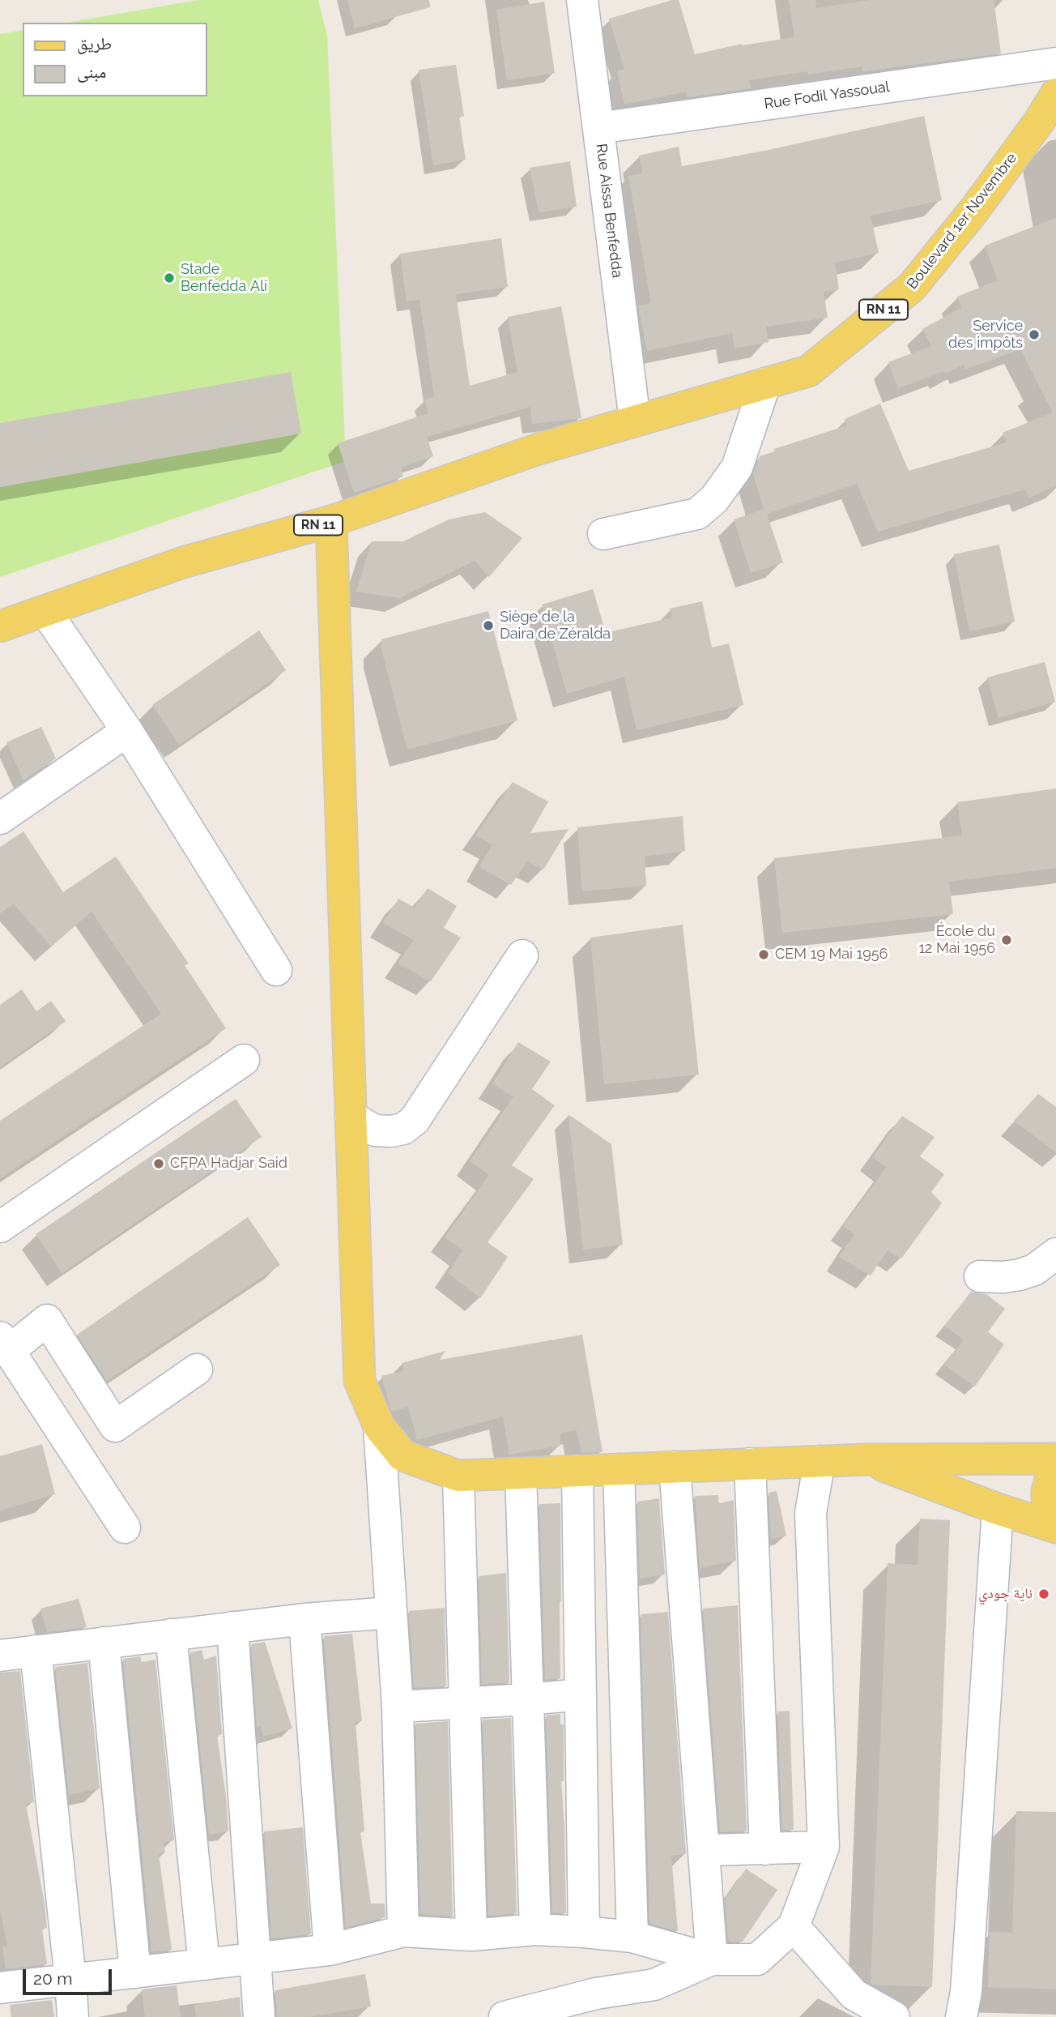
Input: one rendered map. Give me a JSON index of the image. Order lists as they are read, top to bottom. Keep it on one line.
{"streets":{"main road":["Boulevard 1er Novembre","RN 11"],"street":["Rue Fodil Yassoual","Rue Aissa Benfedda"]},"crossings":[["Rue Fodil Yassoual","Rue Aissa Benfedda"],["Rue Aissa Benfedda","Boulevard 1er Novembre"],["Rue Aissa Benfedda","RN 11"],["Boulevard 1er Novembre","RN 11"]],"places":["Stade Benfedda Ali","Service des impôts","Siège de la Daira de Zéralda","École du 12 Mai 1956","CEM 19 Mai 1956","CFPA Hadjar Said","ناية جودي"],"legend":["طريق","مبنى"],"scale_bar":"20 m"}
